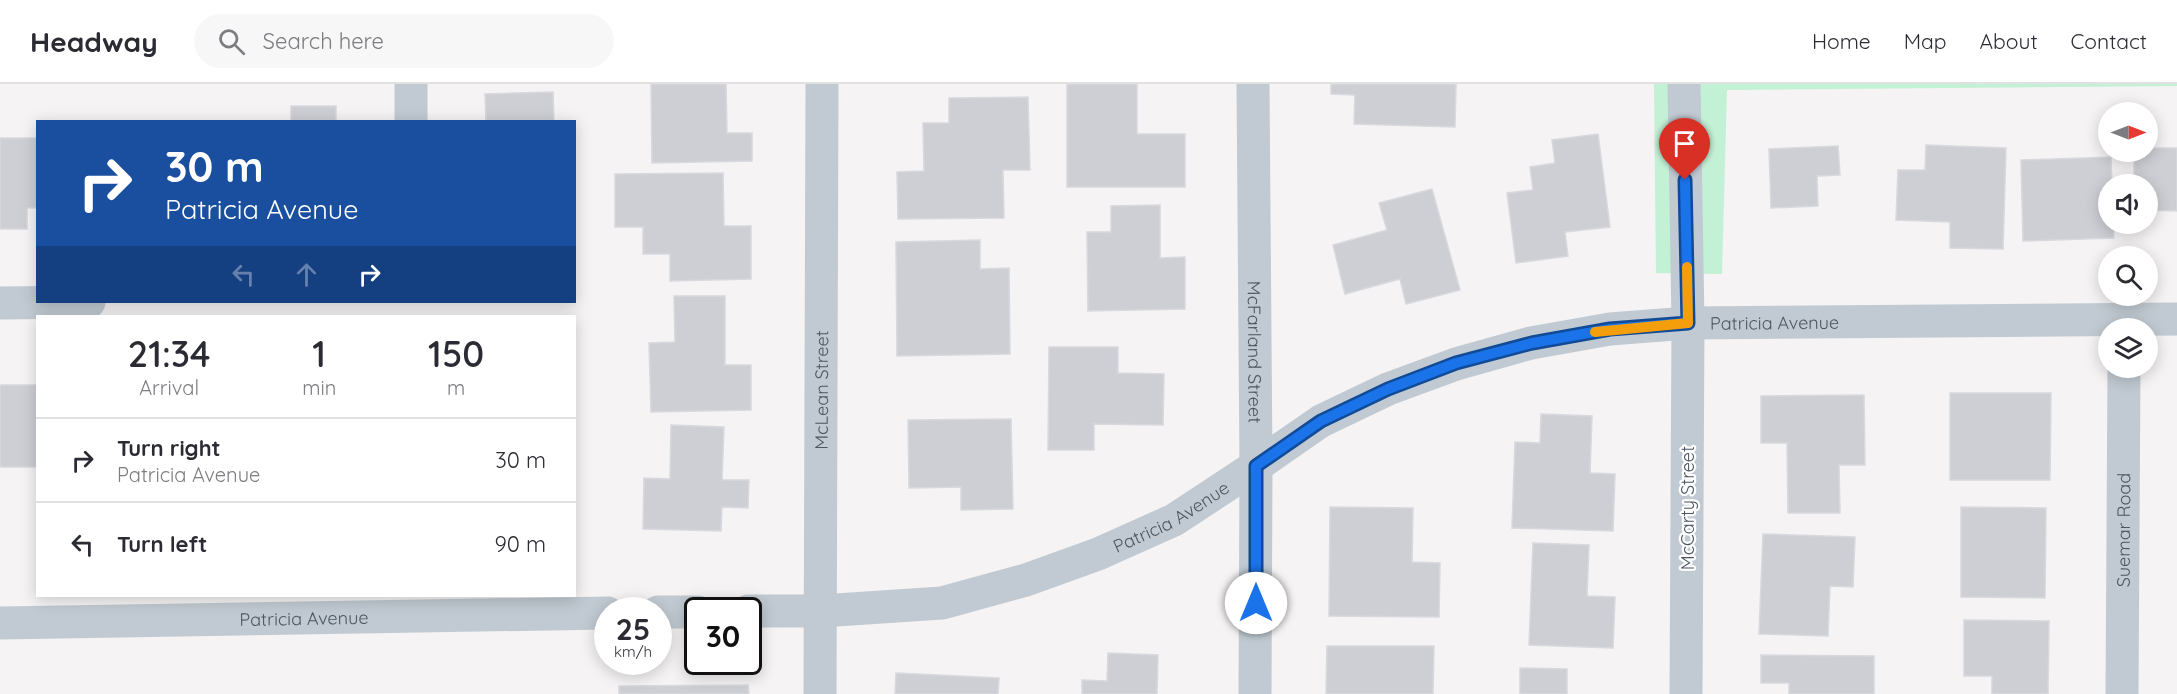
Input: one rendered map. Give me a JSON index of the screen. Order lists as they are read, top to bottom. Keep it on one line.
{"streets":{"street":["Patricia Avenue","McFarland Street","McLean Street","McCarty Street","Suemar Road"]},"crossings":[["Patricia Avenue","McFarland Street"],["Patricia Avenue","McLean Street"],["Patricia Avenue","McCarty Street"]],"north":"right","page":{"header":"Headway","search":"Search here","nav":["Home","Map","About","Contact"],"turn":["30 m","Patricia Avenue"],"eta":["21:34","Arrival","1","min","150","m"],"list":[{"name":"Turn right","note":"Patricia Avenue","value":"30 m"},{"name":"Turn left","value":"90 m"}],"speed":"25 km/h","limit":"30"}}
